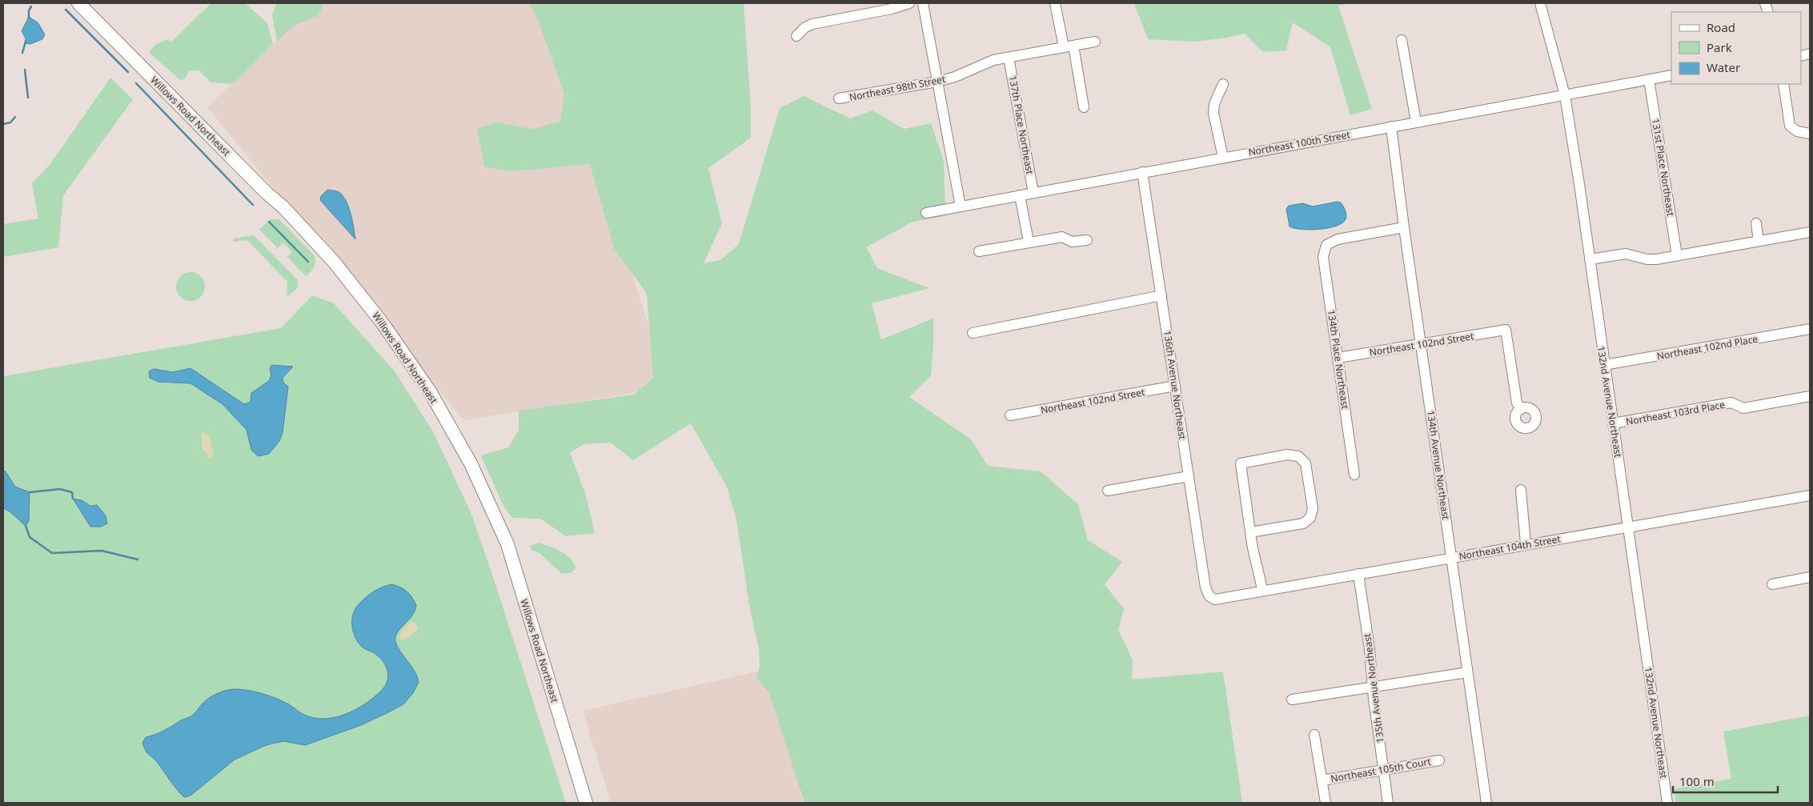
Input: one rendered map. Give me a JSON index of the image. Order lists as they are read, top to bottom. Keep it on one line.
{"streets":{"main road":["Willows Road Northeast"],"street":["Northeast 98th Street","137th Place Northeast","Northeast 100th Street","131st Place Northeast","Northeast 102nd Street","Northeast 102nd Place","134th Place Northeast","136th Avenue Northeast","132nd Avenue Northeast","Northeast 103rd Place","134th Avenue Northeast","Northeast 104th Street","135th Avenue Northeast","Northeast 105th Court"]},"crossings":[["Northeast 98th Street","137th Place Northeast"],["137th Place Northeast","Northeast 100th Street"],["Northeast 100th Street","131st Place Northeast"],["Northeast 100th Street","136th Avenue Northeast"],["Northeast 100th Street","132nd Avenue Northeast"],["Northeast 100th Street","134th Avenue Northeast"],["Northeast 102nd Street","134th Place Northeast"],["Northeast 102nd Street","136th Avenue Northeast"],["Northeast 102nd Street","134th Avenue Northeast"],["Northeast 102nd Place","132nd Avenue Northeast"],["134th Place Northeast","134th Avenue Northeast"],["136th Avenue Northeast","Northeast 104th Street"],["132nd Avenue Northeast","Northeast 103rd Place"],["132nd Avenue Northeast","Northeast 104th Street"],["134th Avenue Northeast","Northeast 104th Street"],["Northeast 104th Street","135th Avenue Northeast"],["135th Avenue Northeast","Northeast 105th Court"]],"legend":["Road","Park","Water"],"scale_bar":"100 m"}
